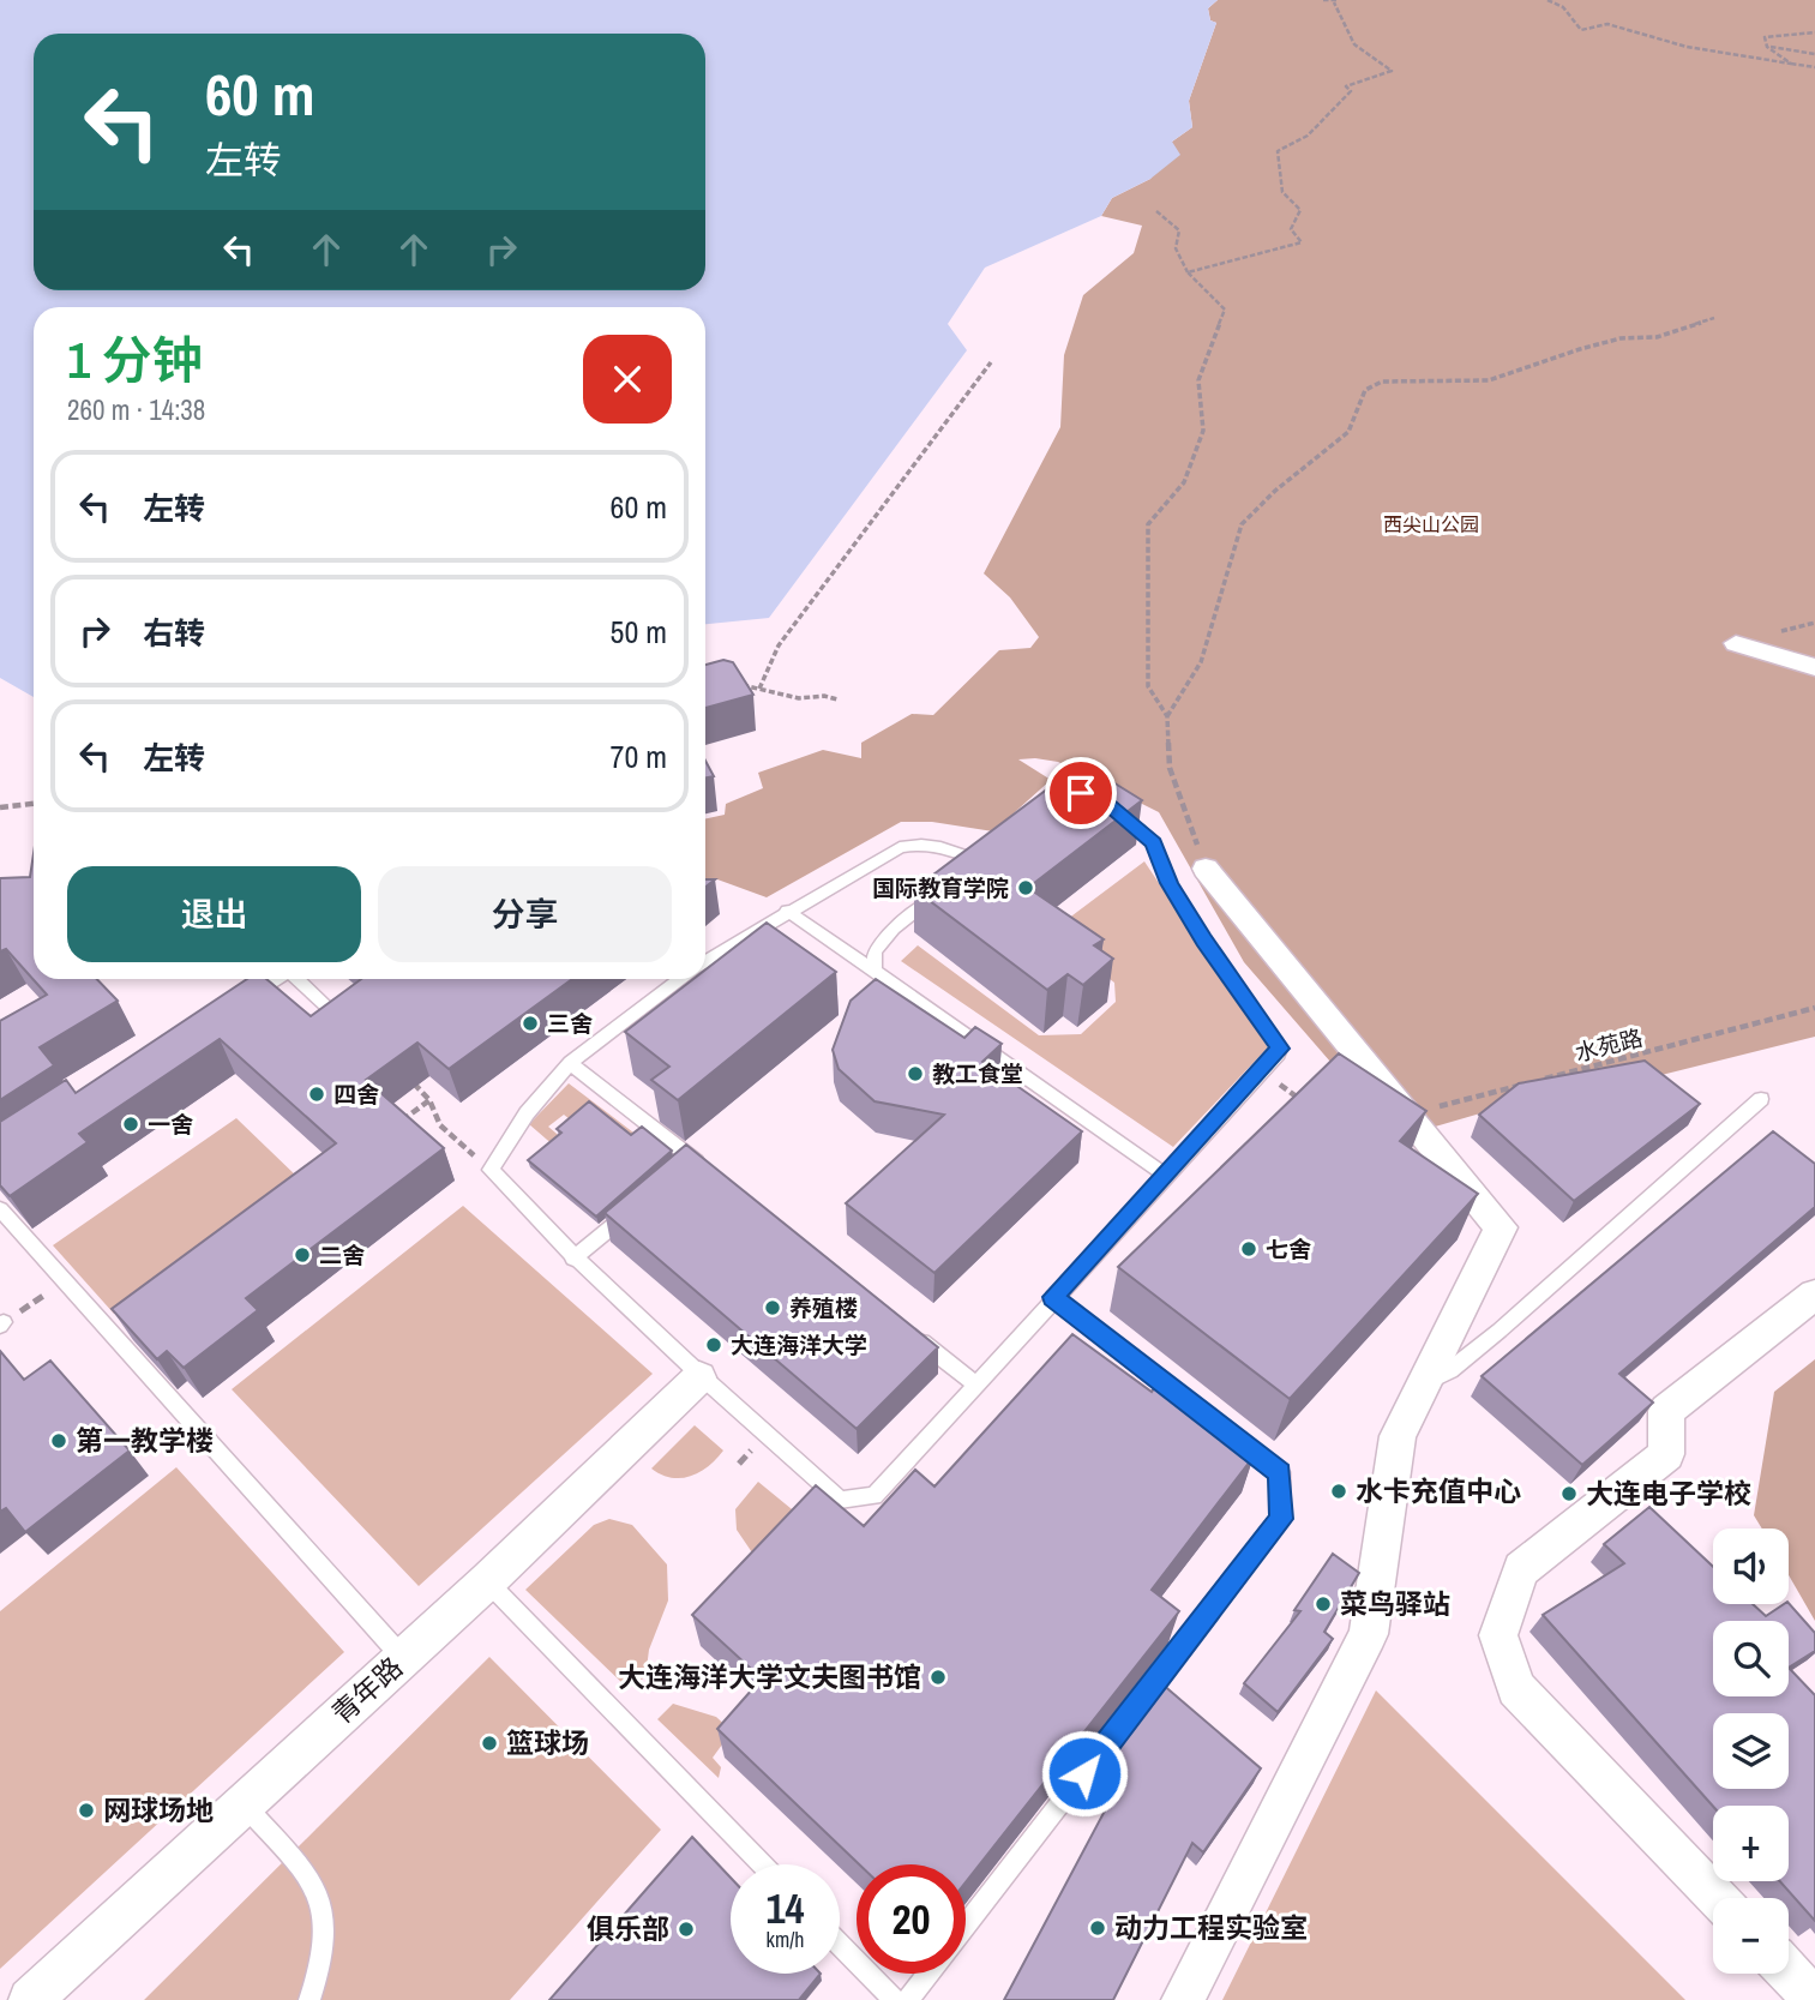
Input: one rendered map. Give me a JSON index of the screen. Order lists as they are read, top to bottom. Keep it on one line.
{"streets":{"street":["青年路"],"path":["水苑路"]},"parks":["西尖山公园"],"places":["国际教育学院","三舍","教工食堂","四舍","一舍","七舍","二舍","养殖楼","大连海洋大学","第一教学楼","水卡充值中心","大连电子学校","菜鸟驿站","大连海洋大学文夫图书馆","篮球场","网球场地","动力工程实验室","俱乐部"],"page":{"turn":["60 m","左转"],"heading":["1 分钟","260 m · 14:38"],"list":[{"name":"左转","value":"60 m"},{"name":"右转","value":"50 m"},{"name":"左转","value":"70 m"}],"buttons":["退出","分享"],"map_buttons":["+","−"],"speed":"14 km/h","limit":"20"}}
